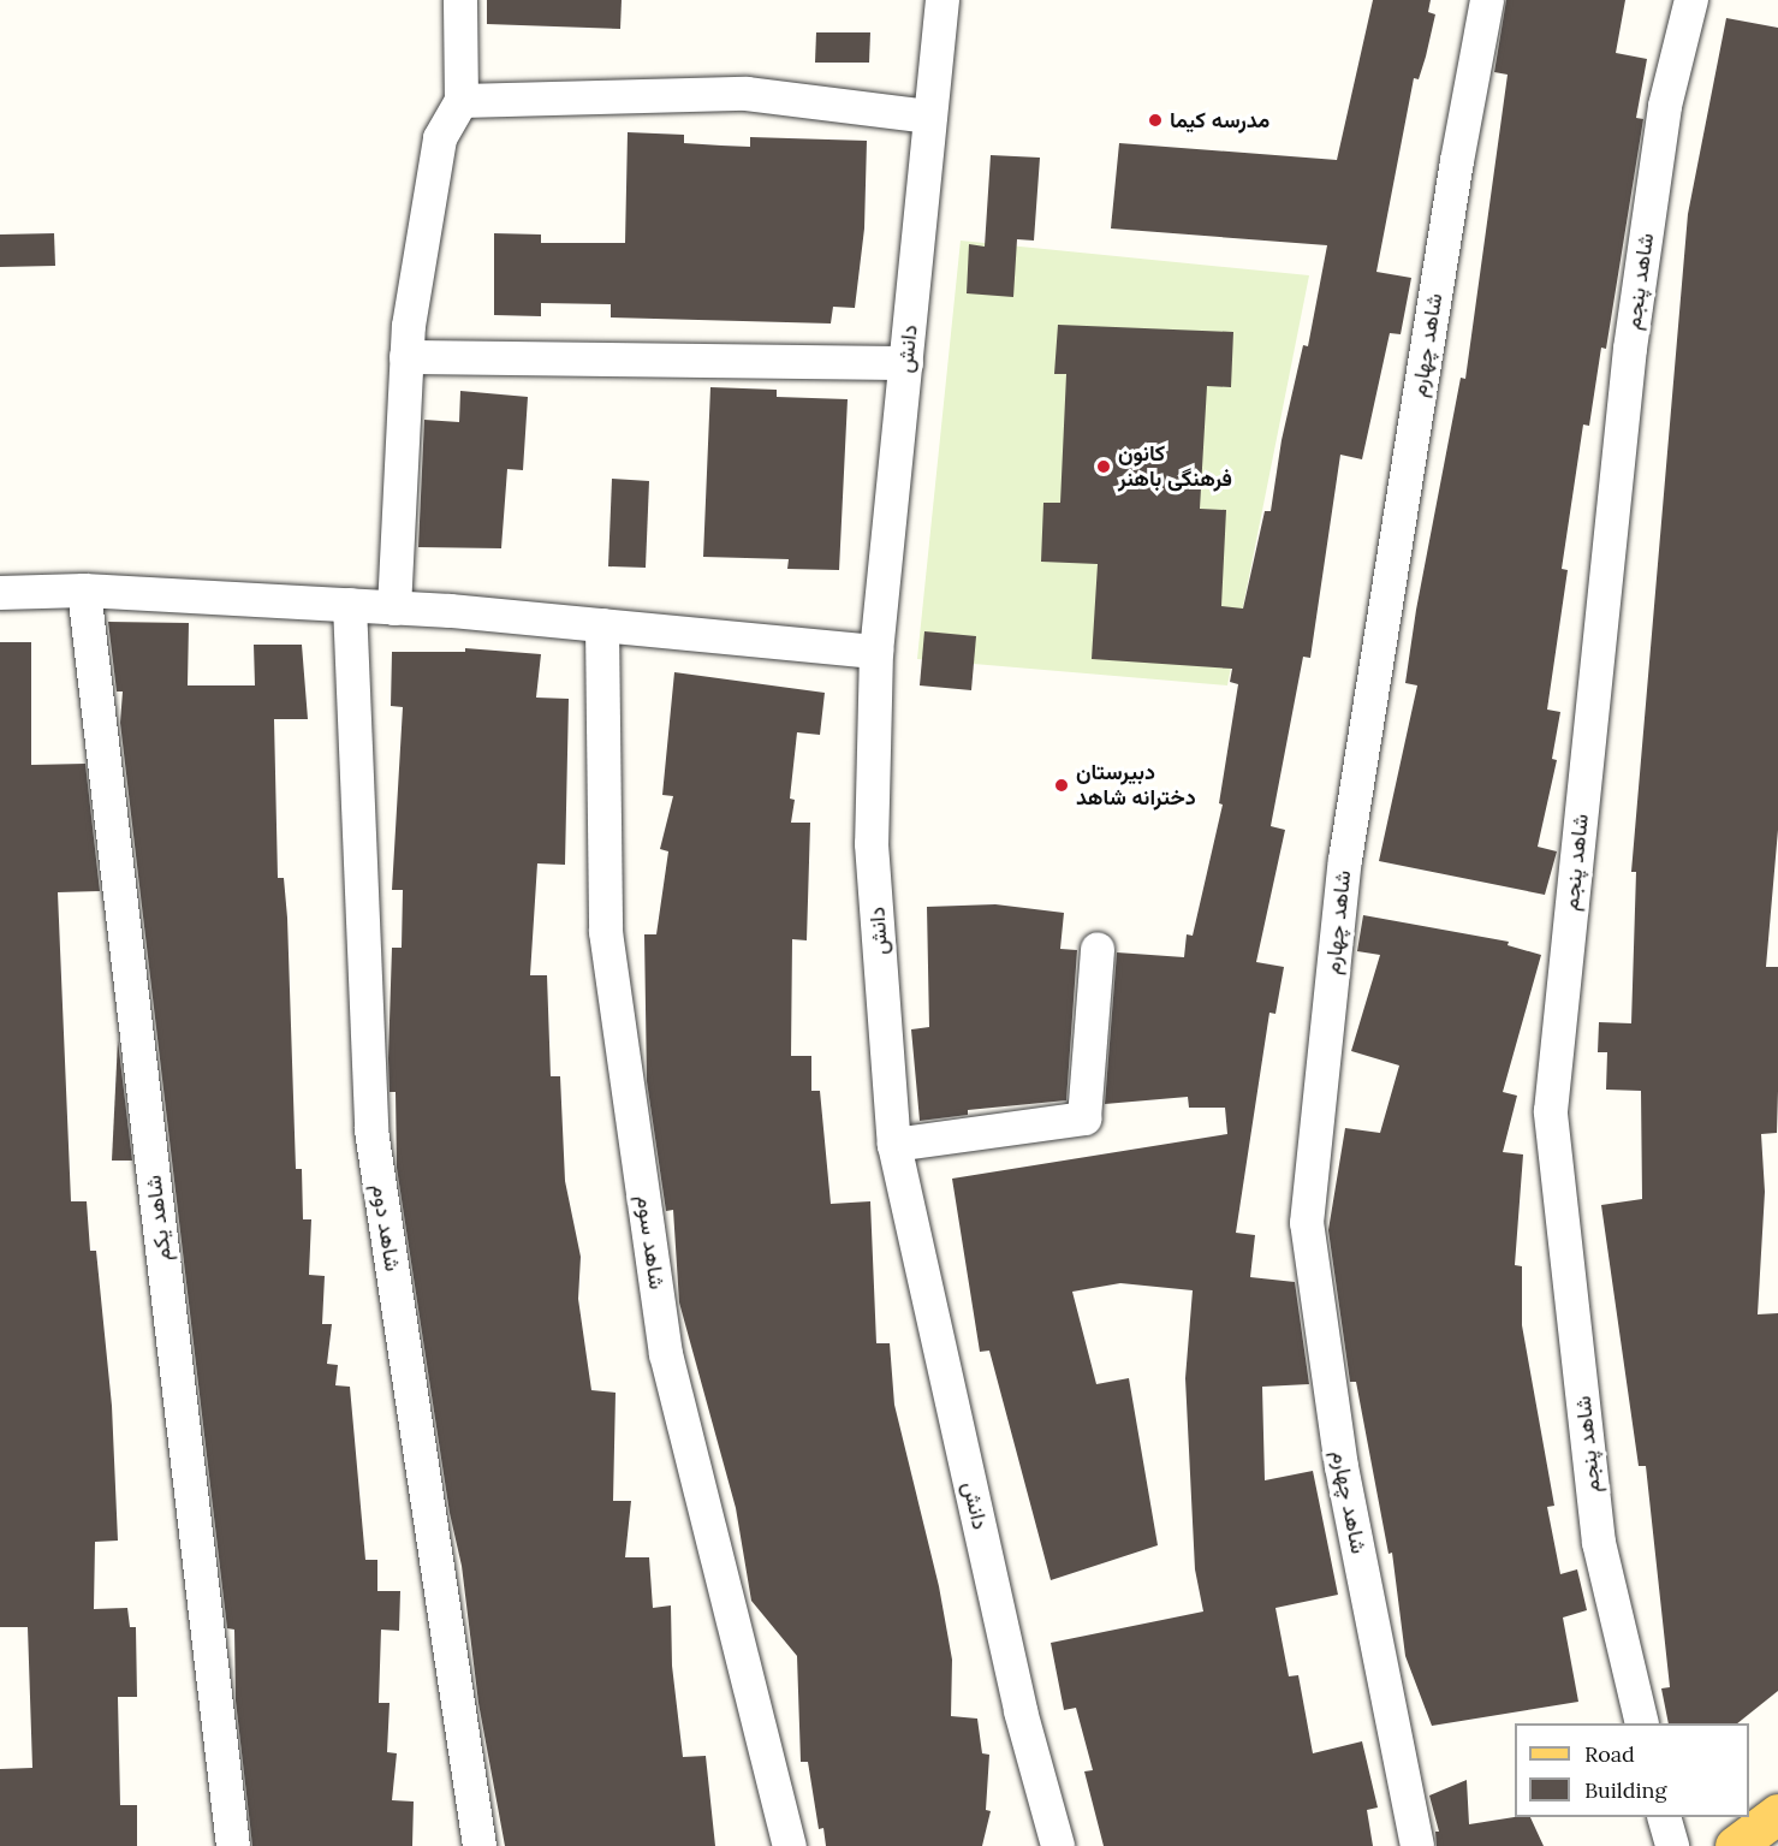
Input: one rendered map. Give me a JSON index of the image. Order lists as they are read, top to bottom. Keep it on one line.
{"streets":{"street":["شاهد پنجم","شاهد چهارم","دانش","شاهد یکم","شاهد دوم","شاهد سوم"]},"places":["مدرسه کیما","کانون فرهنگی باهنر","دبیرستان دخترانه شاهد"],"legend":["Road","Building"]}
